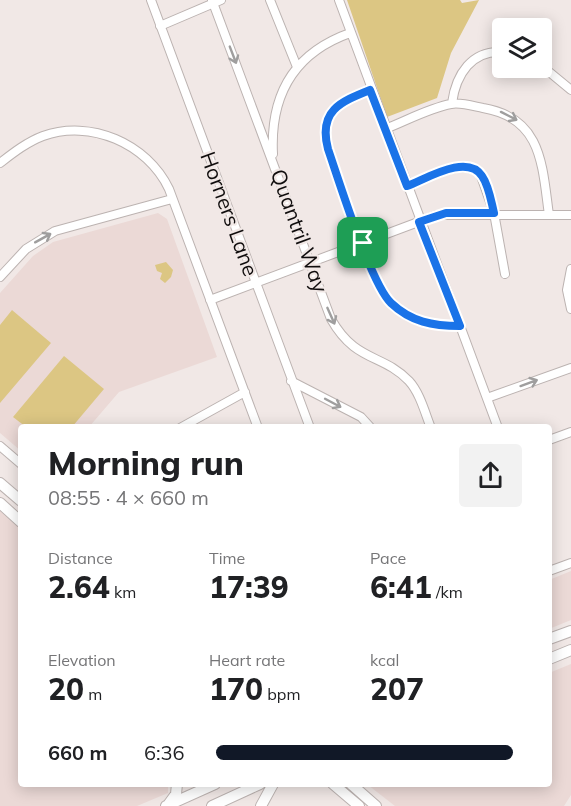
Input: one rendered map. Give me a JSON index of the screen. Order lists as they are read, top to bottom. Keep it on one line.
{"streets":{"street":["Horners Lane","Quantril Way"]},"page":{"heading":["Morning run","08:55 · 4 × 660 m"],"stats":[["Distance","2.64 km"],["Time","17:39"],["Pace","6:41 /km"],["Elevation","20 m"],["Heart rate","170 bpm"],["kcal","207"]],"list":[{"name":"660 m","note":"6:36"}]}}
